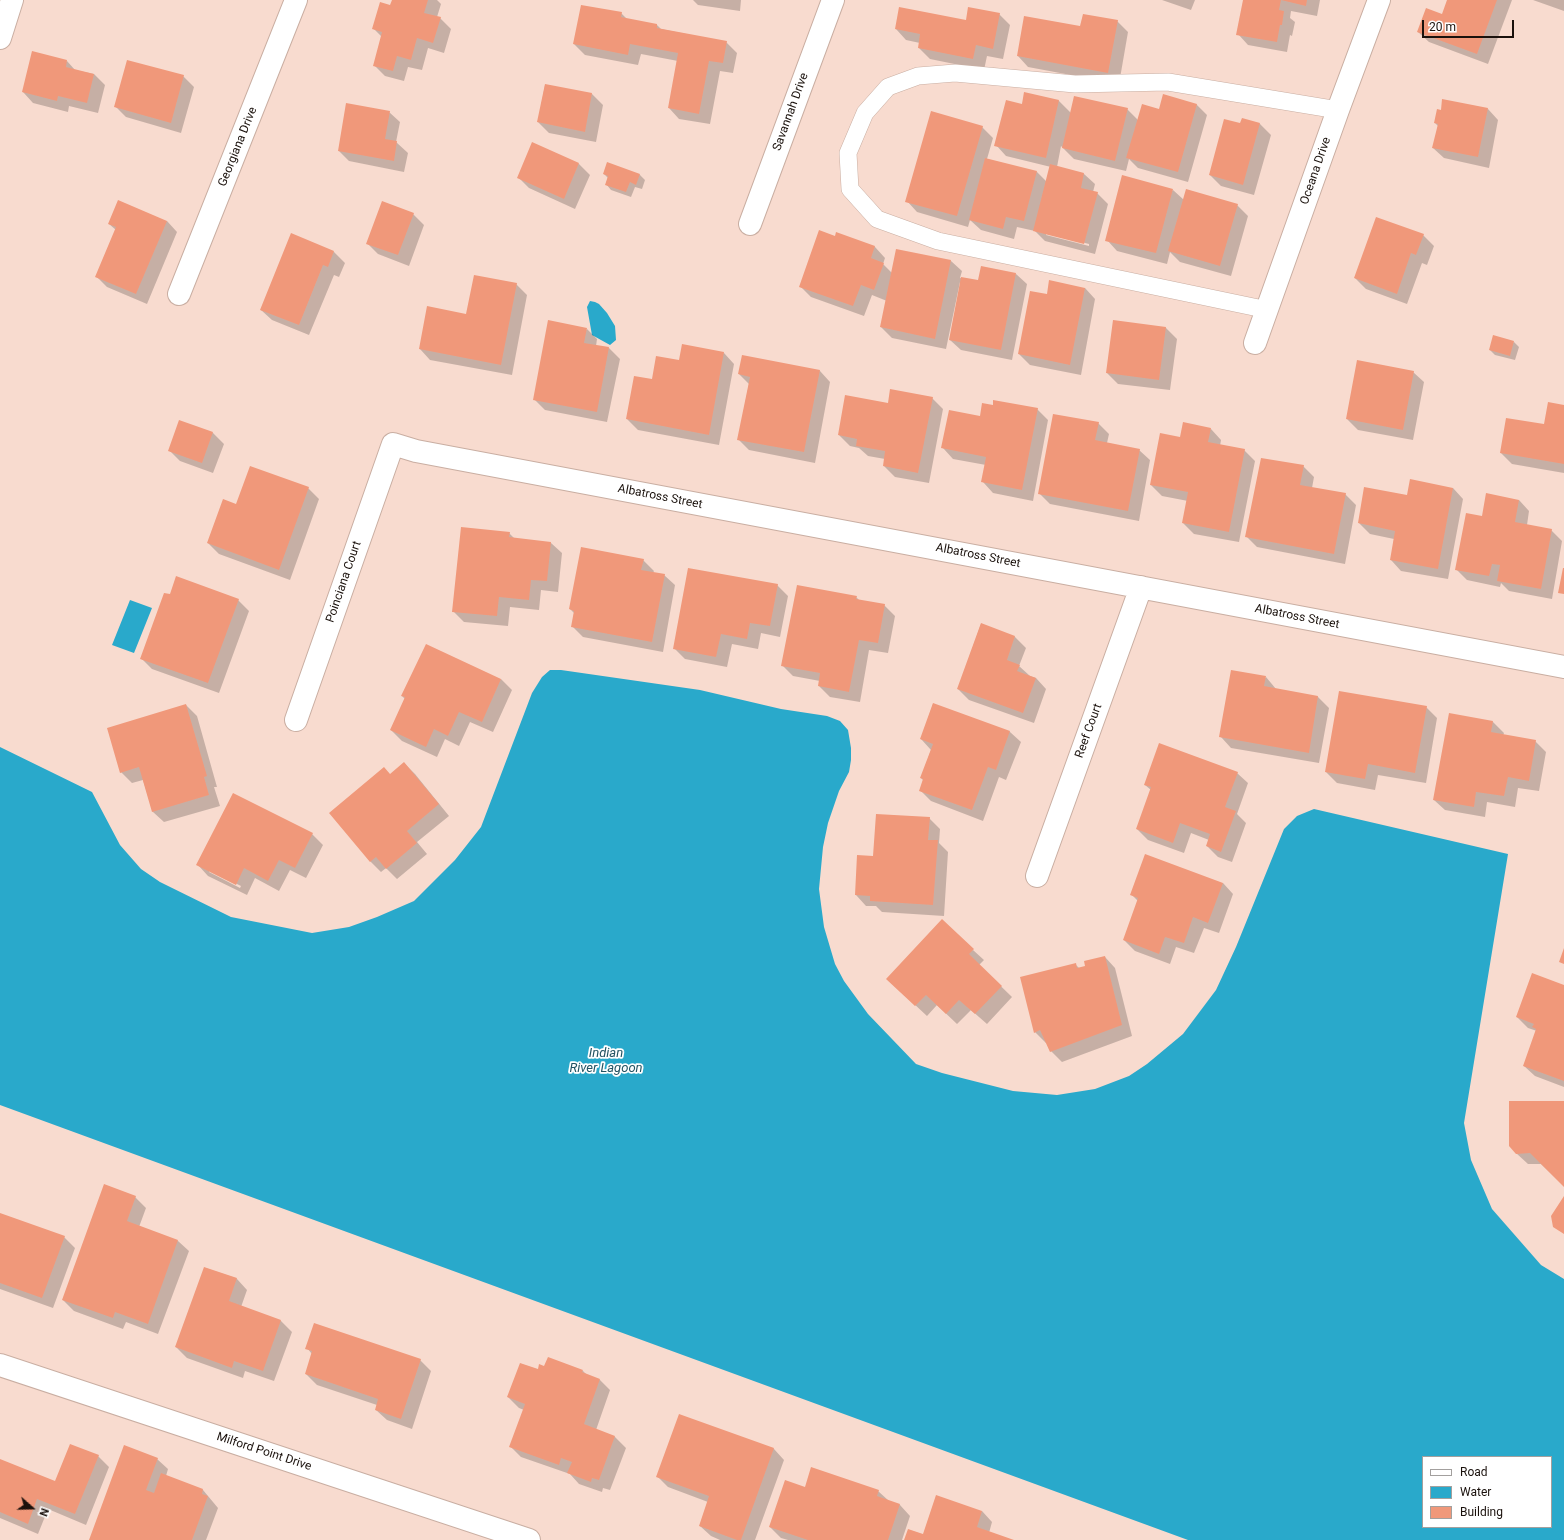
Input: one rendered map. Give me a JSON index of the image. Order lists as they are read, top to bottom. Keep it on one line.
{"streets":{"street":["Savannah Drive","Georgiana Drive","Oceana Drive","Albatross Street","Poinciana Court","Reef Court","Milford Point Drive"]},"crossings":[["Albatross Street","Poinciana Court"],["Albatross Street","Reef Court"]],"water":["Indian River Lagoon"],"legend":["Road","Water","Building"],"scale_bar":"20 m","north":"right"}
